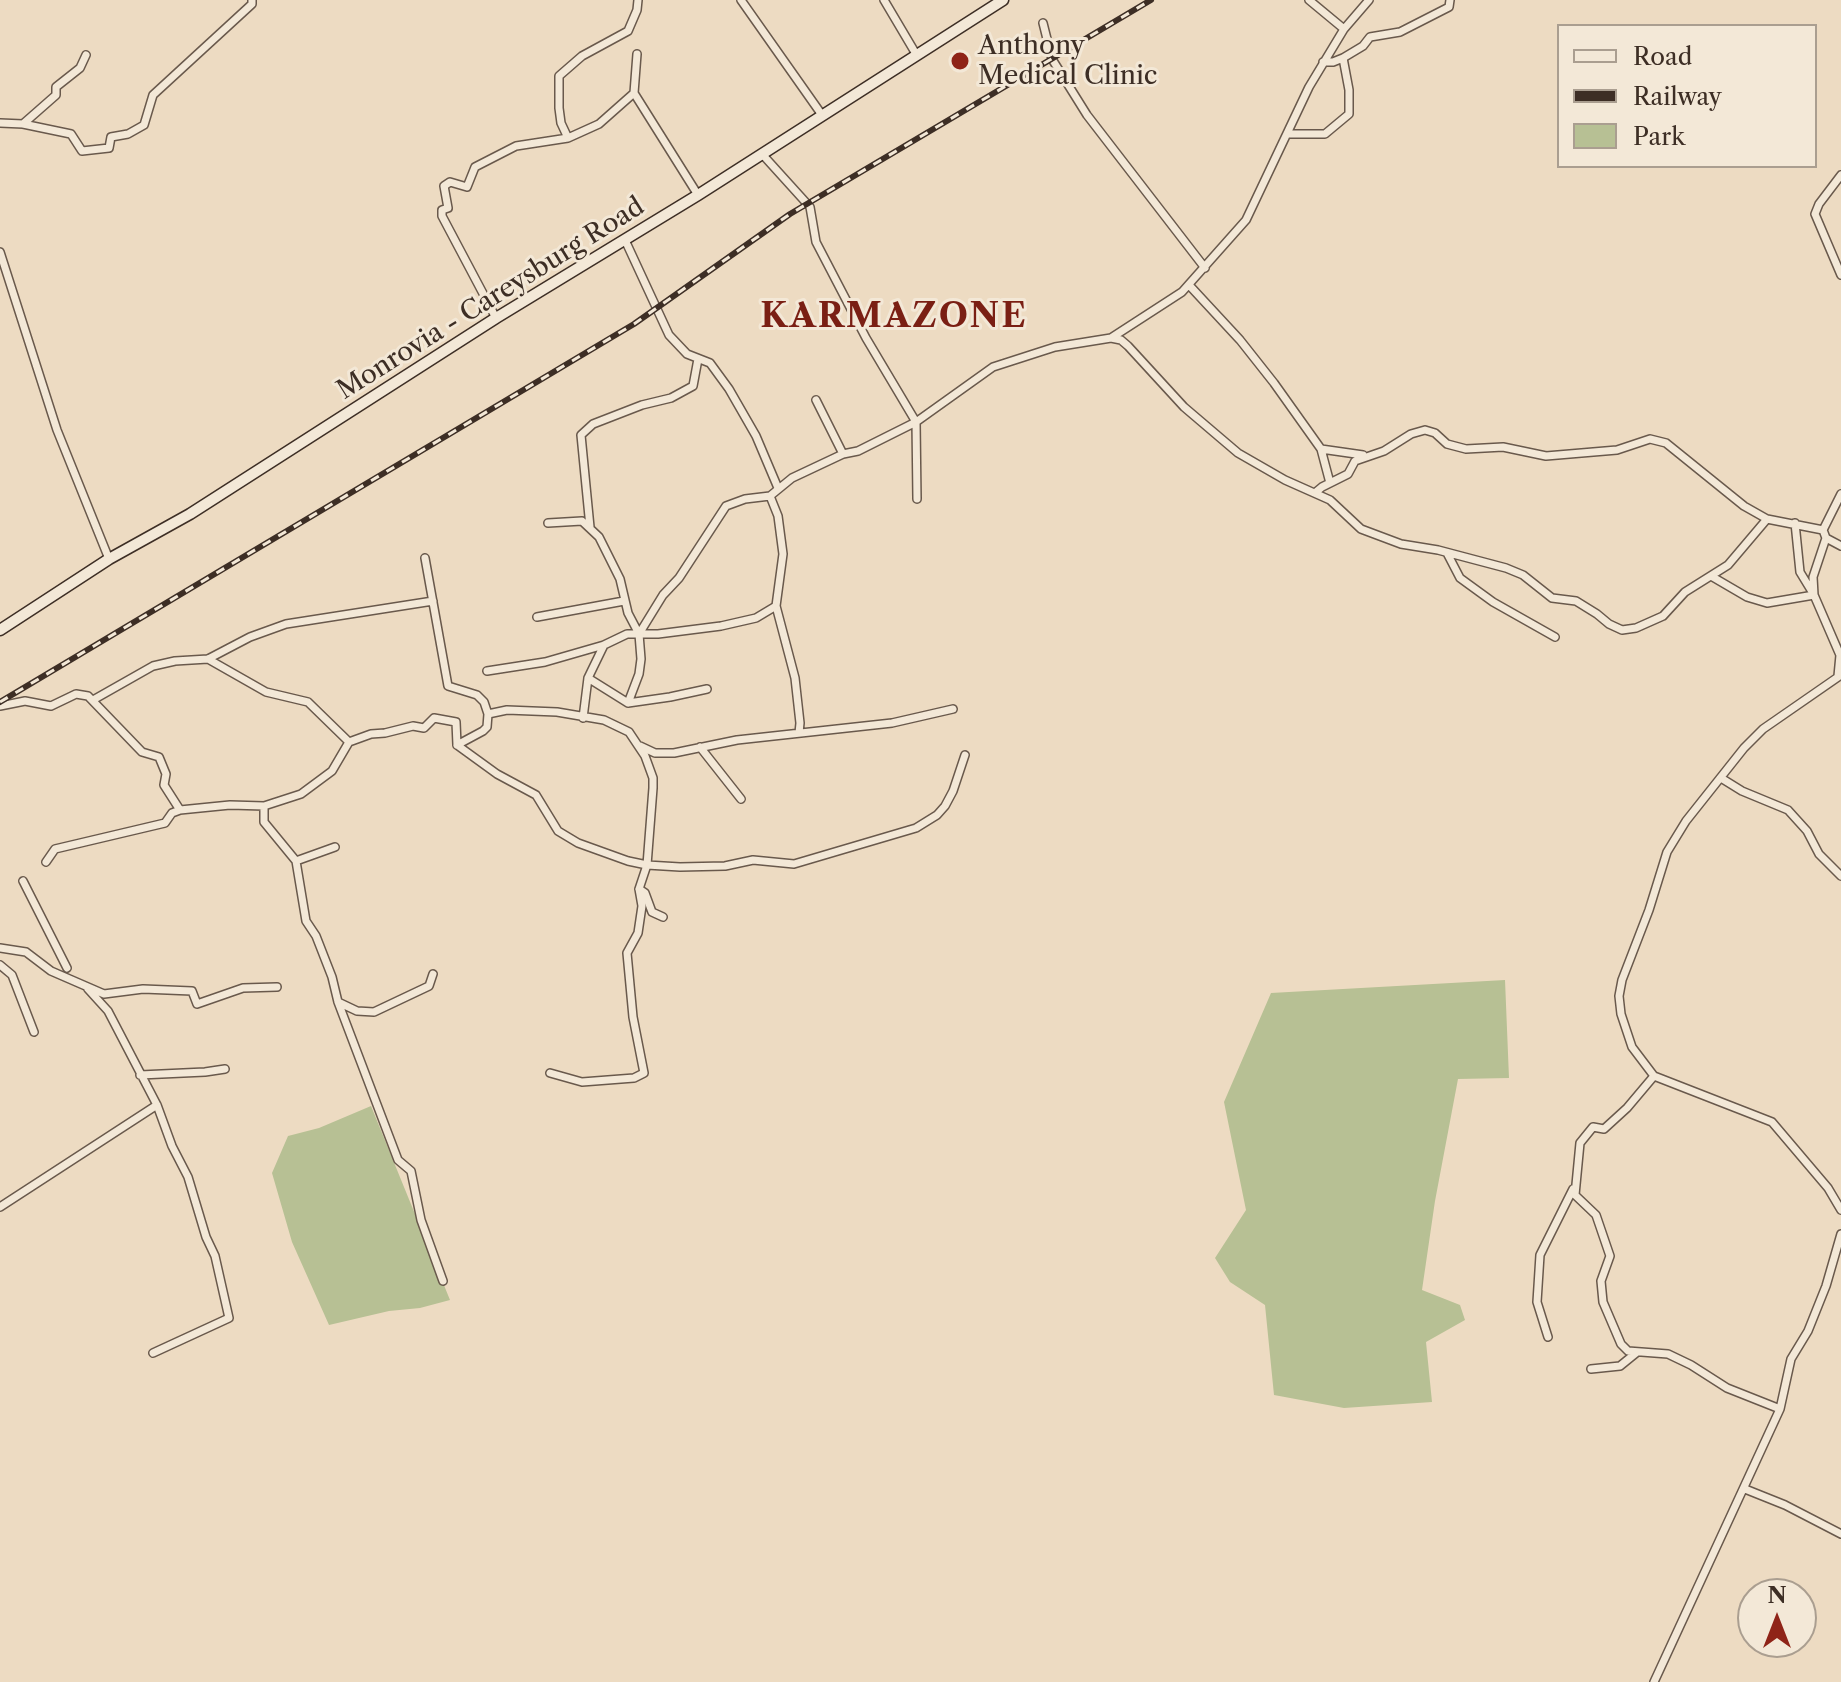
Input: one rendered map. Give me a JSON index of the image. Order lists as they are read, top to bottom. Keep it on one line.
{"streets":{"main road":["Monrovia - Careysburg Road"]},"districts":["KARMAZONE"],"places":["Anthony Medical Clinic"],"legend":["Road","Railway","Park"],"north":"top"}
